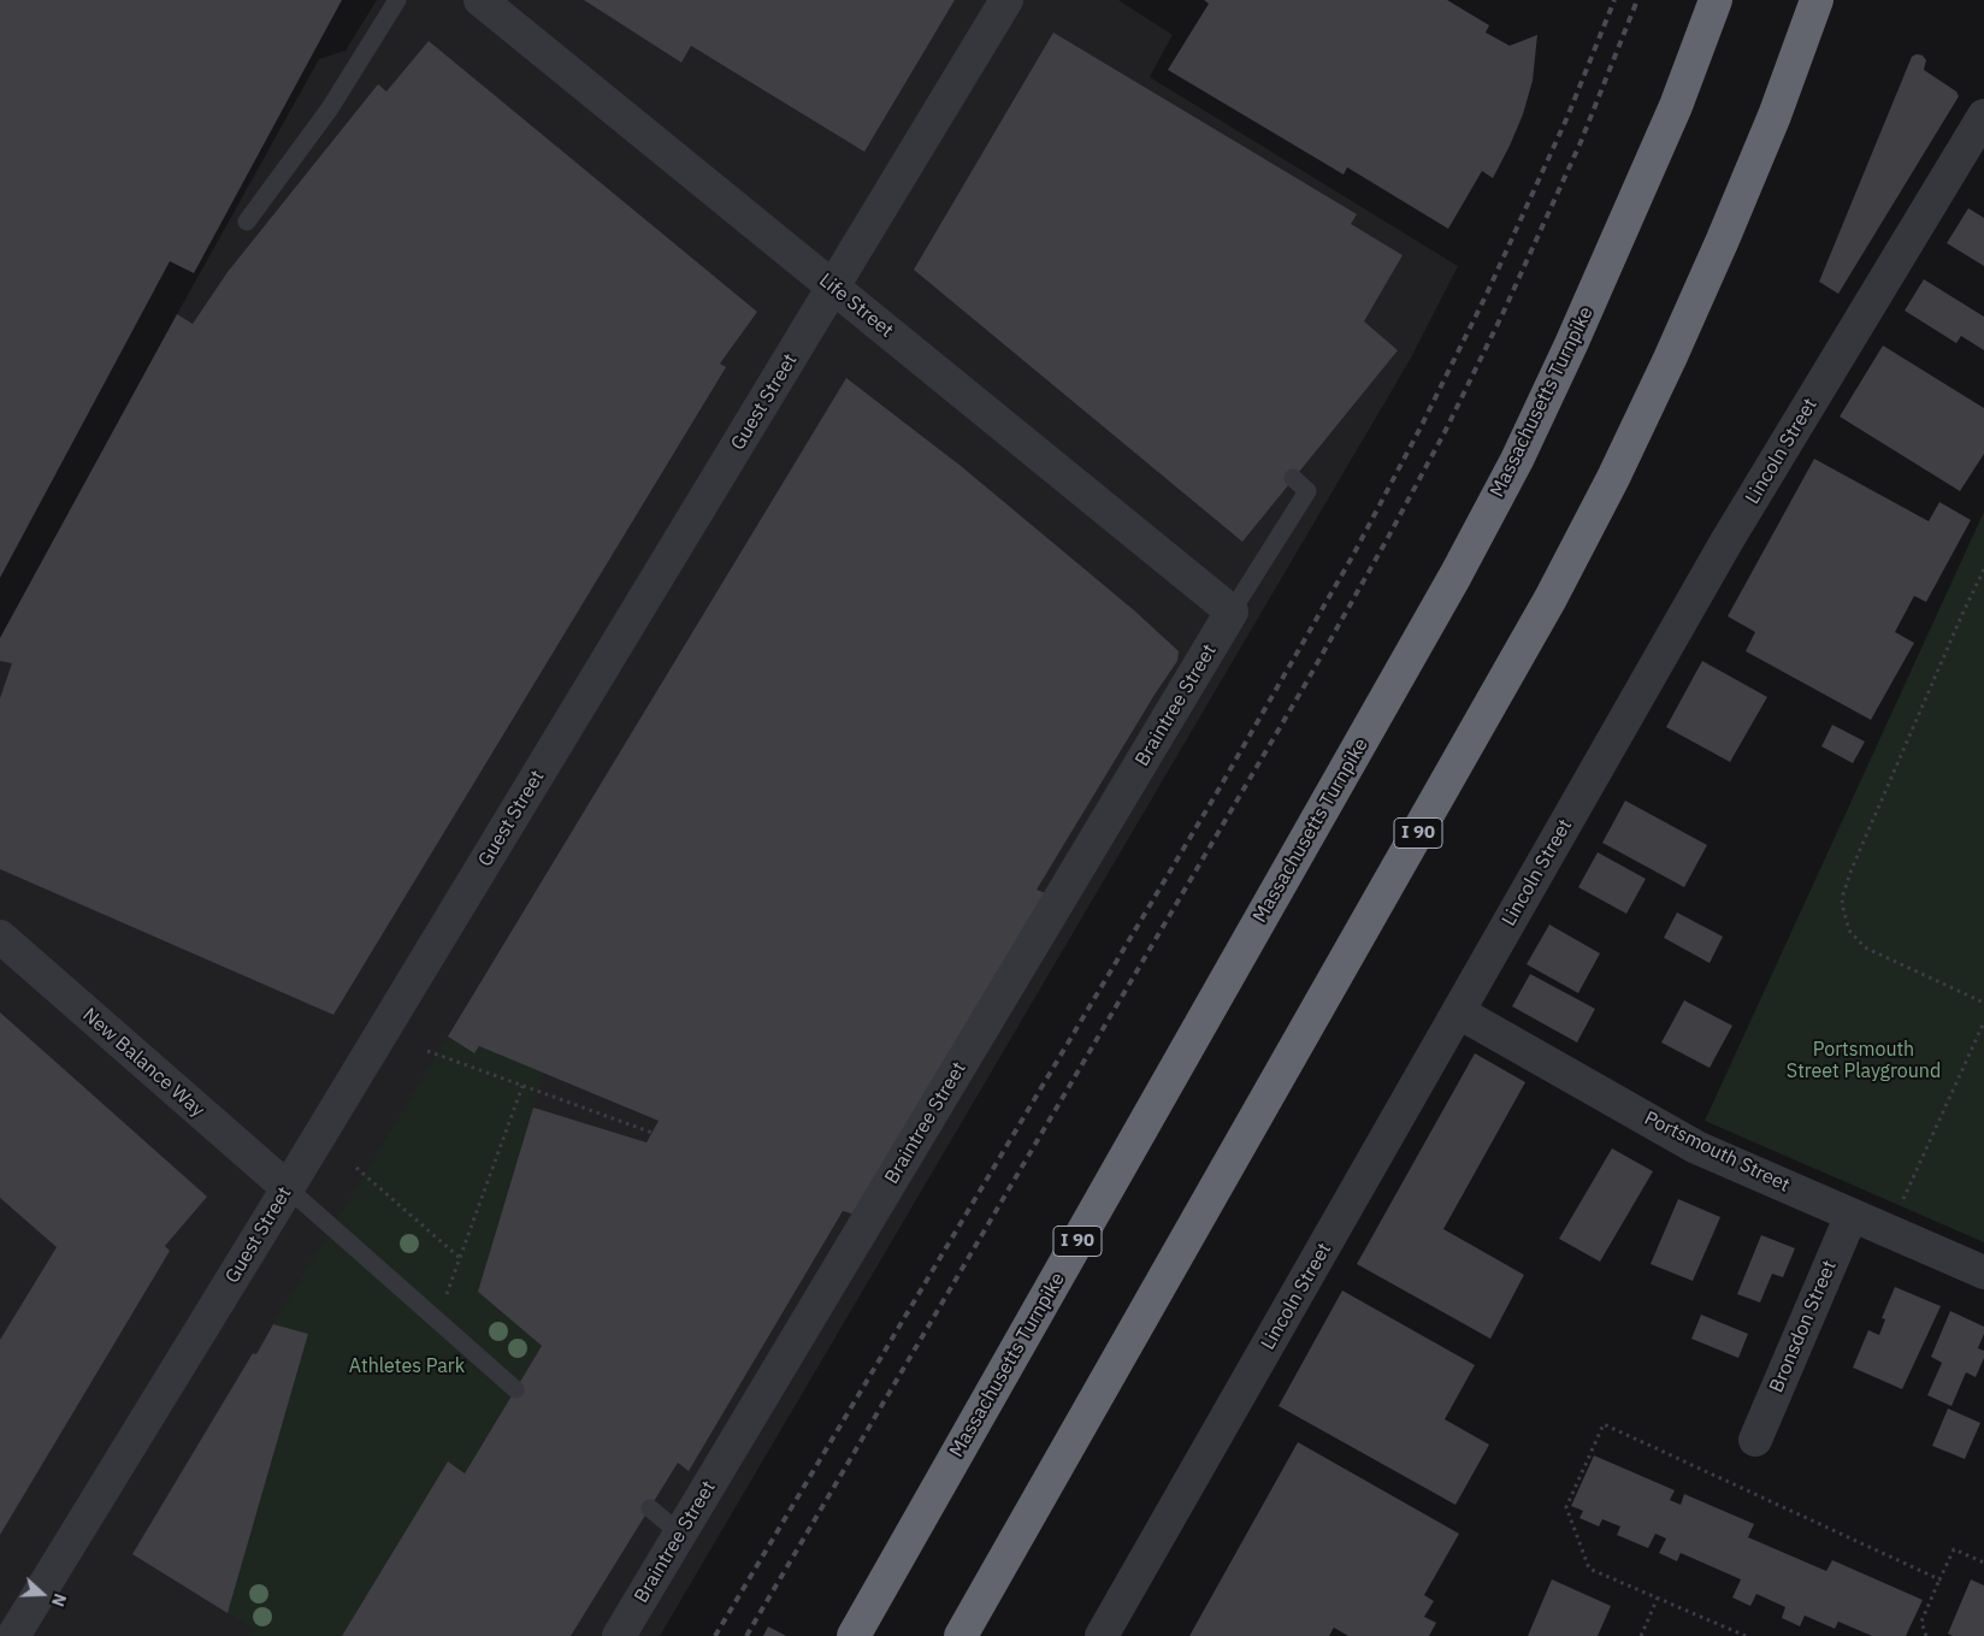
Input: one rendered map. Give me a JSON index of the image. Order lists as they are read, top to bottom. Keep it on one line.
{"streets":{"highway":["Massachusetts Turnpike","I 90"],"street":["Life Street","Guest Street","Lincoln Street","Braintree Street","New Balance Way","Portsmouth Street","Bronsdon Street"]},"crossings":[["Life Street","Guest Street"],["Life Street","Braintree Street"],["Guest Street","New Balance Way"],["Lincoln Street","Portsmouth Street"],["Portsmouth Street","Bronsdon Street"]],"parks":["Portsmouth Street Playground","Athletes Park"],"north":"right"}
